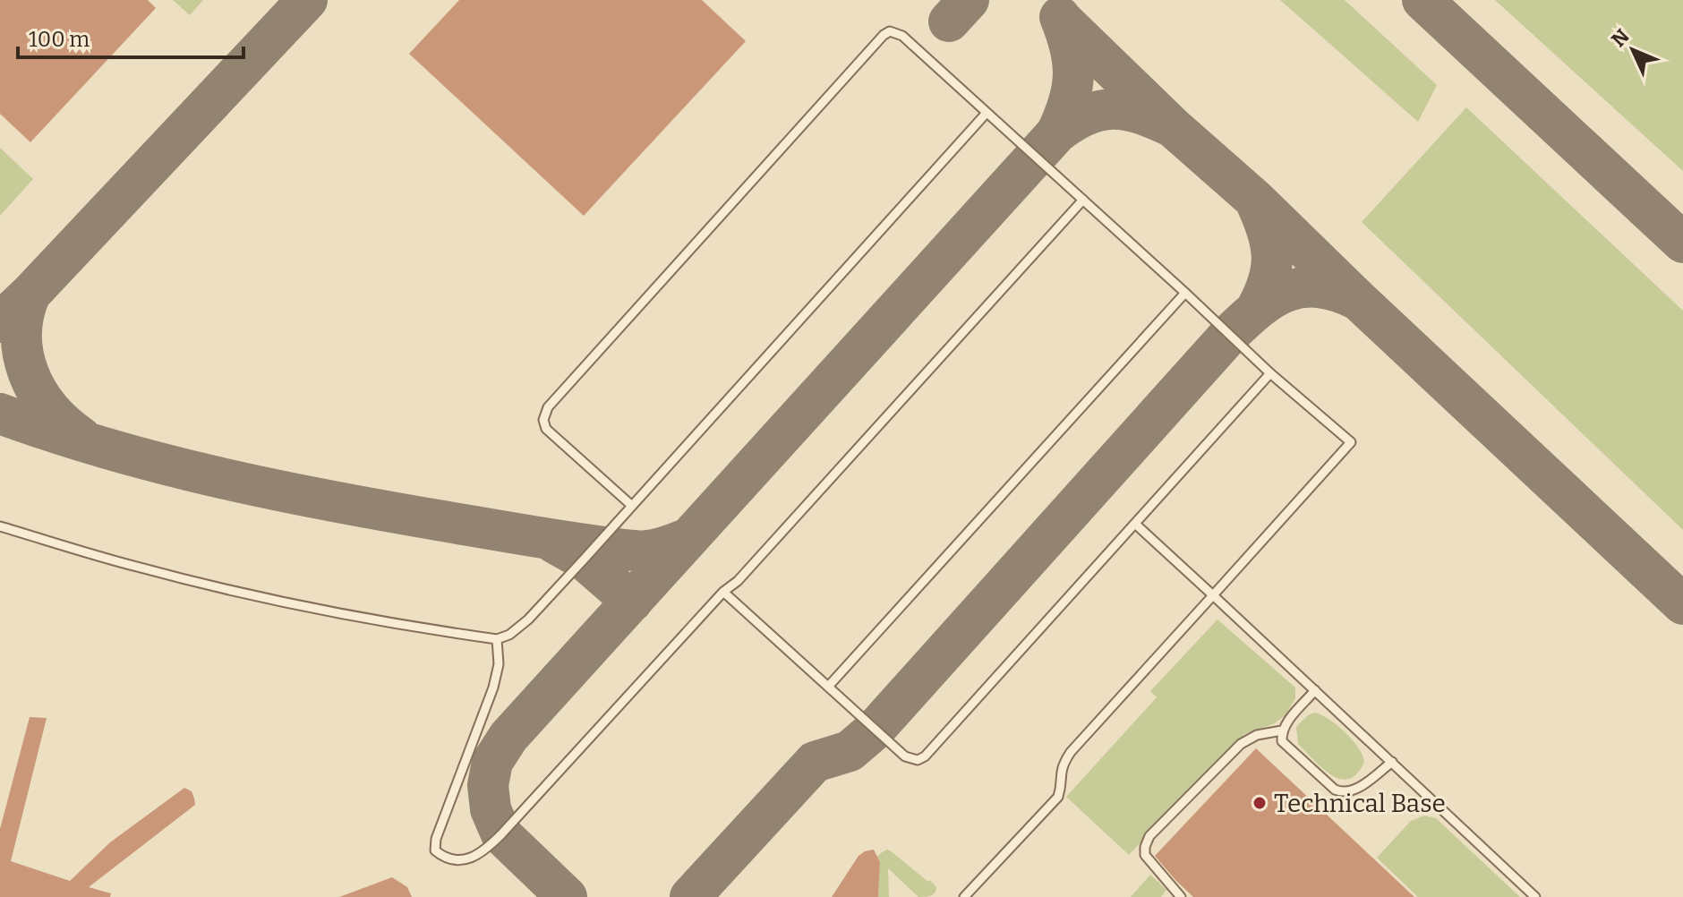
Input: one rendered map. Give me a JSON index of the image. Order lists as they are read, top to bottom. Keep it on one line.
{"places":["Technical Base"],"scale_bar":"100 m","north":"top left"}
